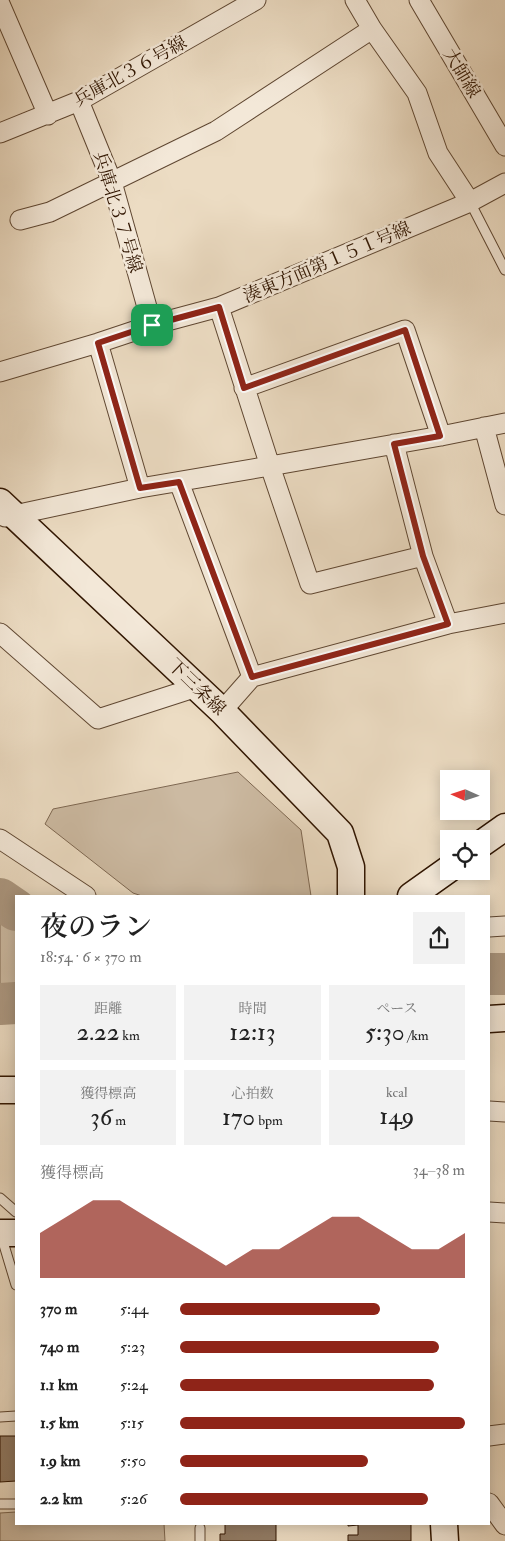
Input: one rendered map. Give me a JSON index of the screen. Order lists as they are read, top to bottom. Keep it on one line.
{"streets":{"street":["兵庫北３６号線","大師線","兵庫北３７号線","湊東方面第１５１号線","下三条線"]},"crossings":[["兵庫北３６号線","兵庫北３７号線"],["兵庫北３７号線","湊東方面第１５１号線"]],"north":"left","page":{"heading":["夜のラン","18:54 · 6 × 370 m"],"stats":[["距離","2.22 km"],["時間","12:13"],["ペース","5:30 /km"],["獲得標高","36 m"],["心拍数","170 bpm"],["kcal","149"]],"chart":["獲得標高","34–38 m"],"list":[{"name":"370 m","note":"5:44"},{"name":"740 m","note":"5:23"},{"name":"1.1 km","note":"5:24"},{"name":"1.5 km","note":"5:15"},{"name":"1.9 km","note":"5:50"},{"name":"2.2 km","note":"5:26"}]}}
